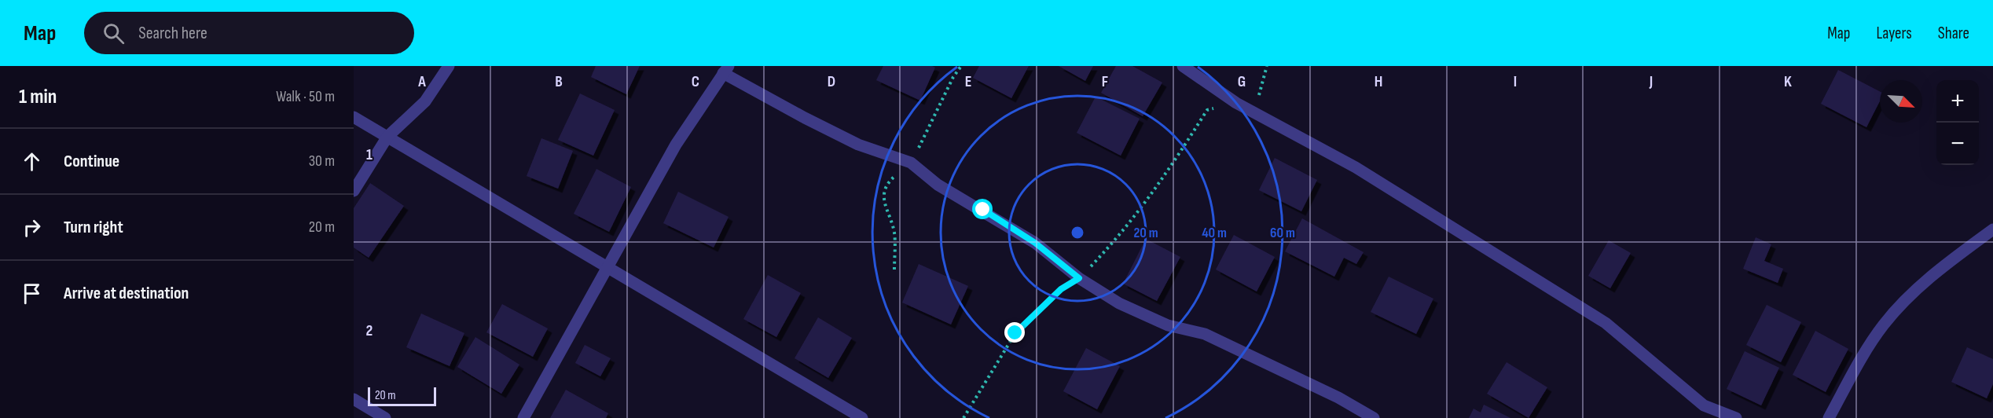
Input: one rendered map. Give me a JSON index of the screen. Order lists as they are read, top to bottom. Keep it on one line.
{"scale_bar":"20 m","north":"bottom right","page":{"header":"Map","search":"Search here","nav":["Map","Layers","Share"],"heading":["1 min","Walk · 50 m"],"map_buttons":["+","−"],"list":[["Continue","30 m"],["Turn right","20 m"],"Arrive at destination"],"scale":"20 m"},"grid":{"columns":["A","B","C","D","E","F","G","H","I","J","K"],"rows":["1","2"]},"rings":["20 m","40 m","60 m"]}
